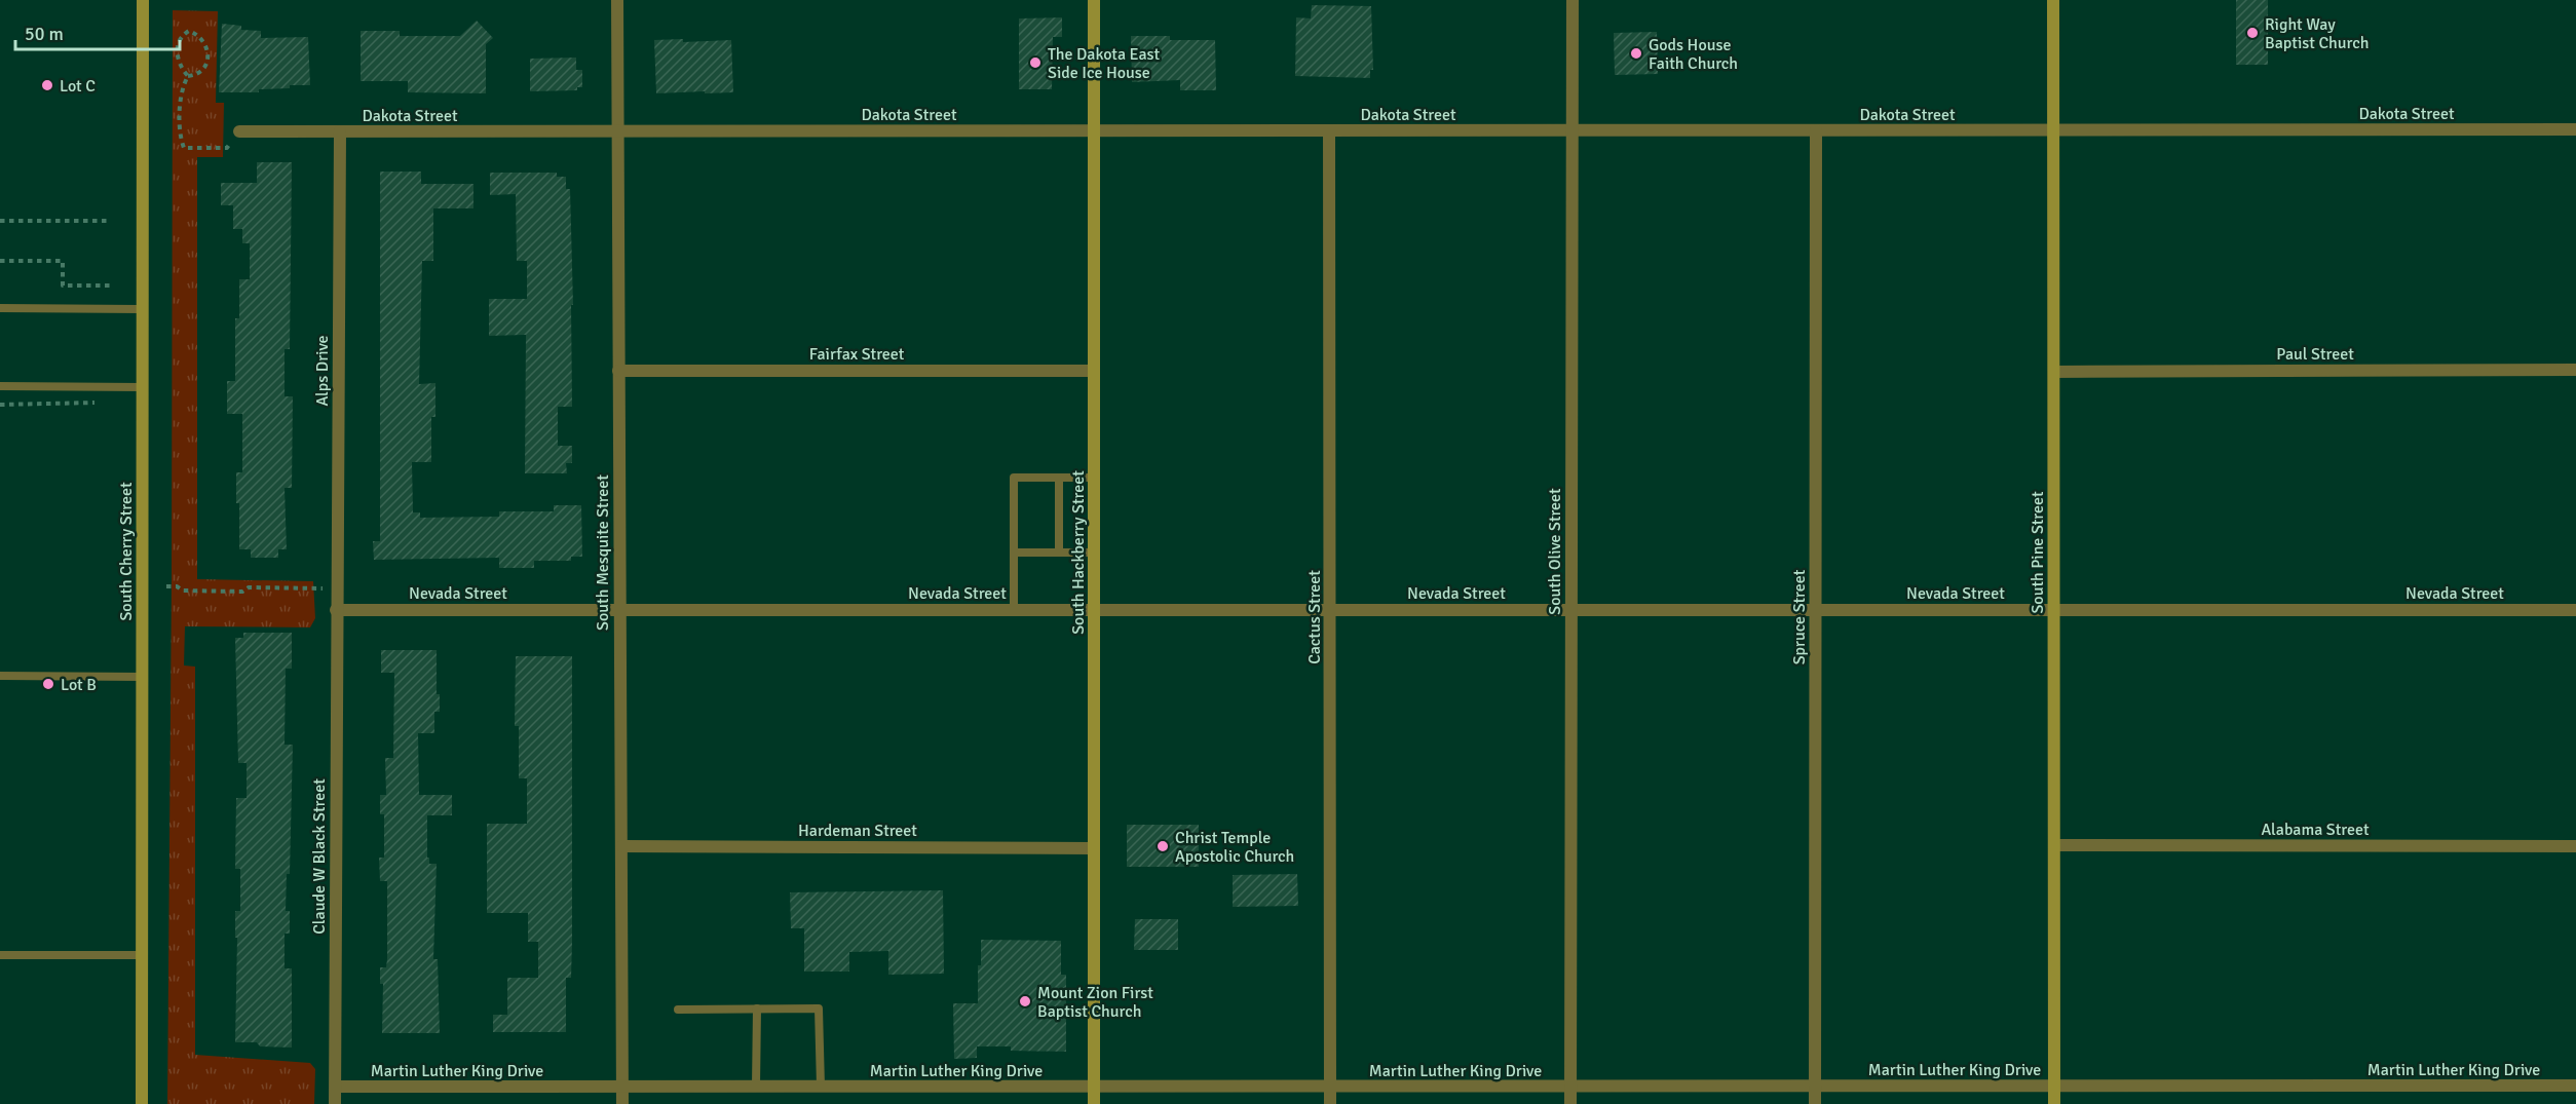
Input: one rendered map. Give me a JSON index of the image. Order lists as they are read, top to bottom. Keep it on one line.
{"streets":{"street":["Dakota Street","Fairfax Street","Paul Street","Alps Drive","South Cherry Street","South Olive Street","South Mesquite Street","South Hackberry Street","South Pine Street","Nevada Street","Cactus Street","Spruce Street","Alabama Street","Hardeman Street","Claude W Black Street","Martin Luther King Drive"]},"crossings":[["Dakota Street","Alps Drive"],["Dakota Street","South Olive Street"],["Dakota Street","South Mesquite Street"],["Dakota Street","South Hackberry Street"],["Dakota Street","South Pine Street"],["Dakota Street","Cactus Street"],["Dakota Street","Spruce Street"],["Fairfax Street","South Mesquite Street"],["Fairfax Street","South Hackberry Street"],["Paul Street","South Pine Street"],["Alps Drive","Nevada Street"],["Alps Drive","Claude W Black Street"],["South Olive Street","Nevada Street"],["South Olive Street","Martin Luther King Drive"],["South Mesquite Street","Nevada Street"],["South Mesquite Street","Hardeman Street"],["South Mesquite Street","Martin Luther King Drive"],["South Hackberry Street","Nevada Street"],["South Hackberry Street","Hardeman Street"],["South Hackberry Street","Martin Luther King Drive"],["South Pine Street","Nevada Street"],["South Pine Street","Alabama Street"],["South Pine Street","Martin Luther King Drive"],["Nevada Street","Cactus Street"],["Nevada Street","Spruce Street"],["Nevada Street","Claude W Black Street"],["Cactus Street","Martin Luther King Drive"],["Spruce Street","Martin Luther King Drive"],["Claude W Black Street","Martin Luther King Drive"]],"places":["Right Way Baptist Church","Gods House Faith Church","The Dakota East Side Ice House","Lot C","Lot B","Christ Temple Apostolic Church","Mount Zion First Baptist Church"],"scale_bar":"50 m"}
